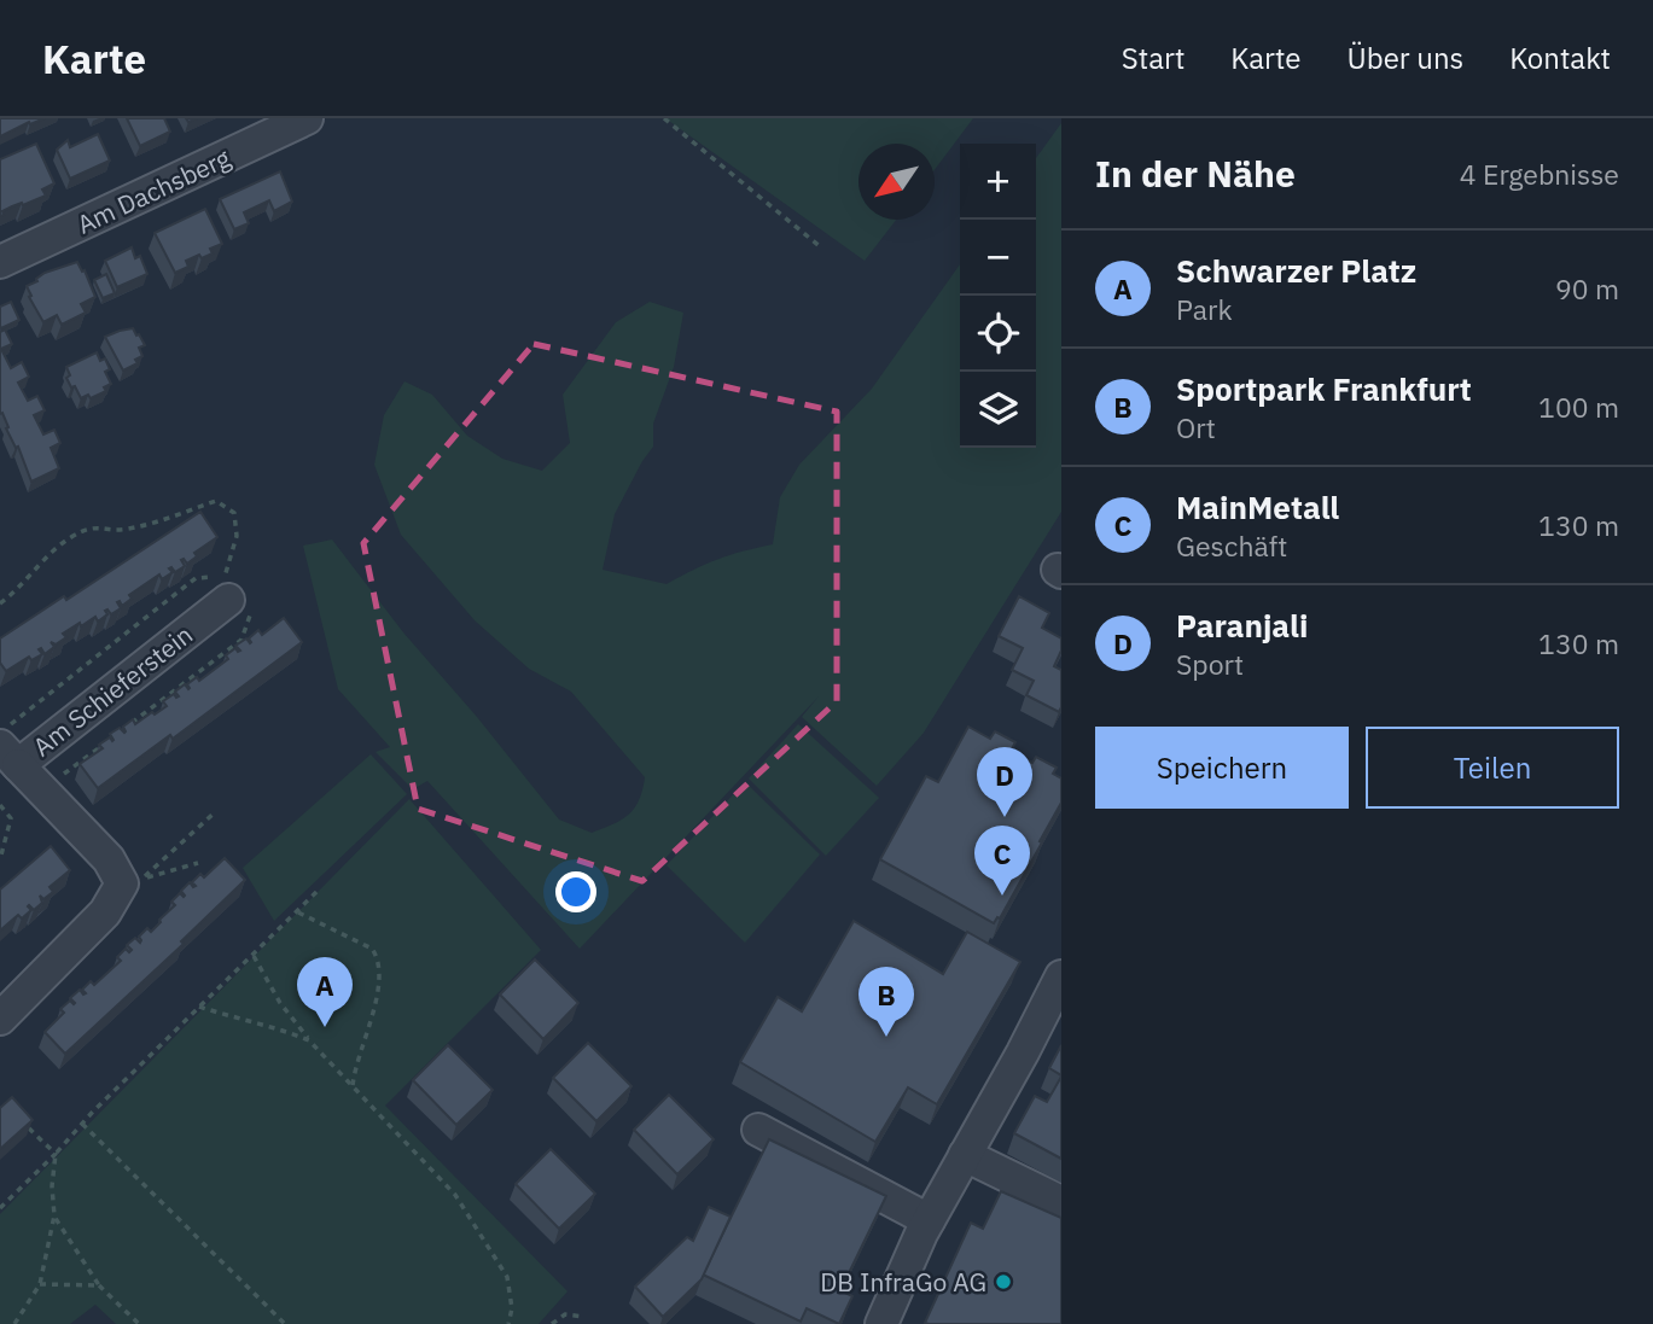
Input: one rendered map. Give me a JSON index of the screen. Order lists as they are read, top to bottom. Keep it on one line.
{"streets":{"street":["Am Dachsberg","Am Schieferstein"]},"places":["DB InfraGo AG"],"north":"bottom left","page":{"header":"Karte","nav":["Start","Karte","Über uns","Kontakt"],"heading":["In der Nähe","4 Ergebnisse"],"map_buttons":["+","−"],"list":[{"mark":"A","name":"Schwarzer Platz","note":"Park","value":"90 m"},{"mark":"B","name":"Sportpark Frankfurt","note":"Ort","value":"100 m"},{"mark":"C","name":"MainMetall","note":"Geschäft","value":"130 m"},{"mark":"D","name":"Paranjali","note":"Sport","value":"130 m"}],"buttons":["Speichern","Teilen"],"pins":["D","C","A","B"]}}
